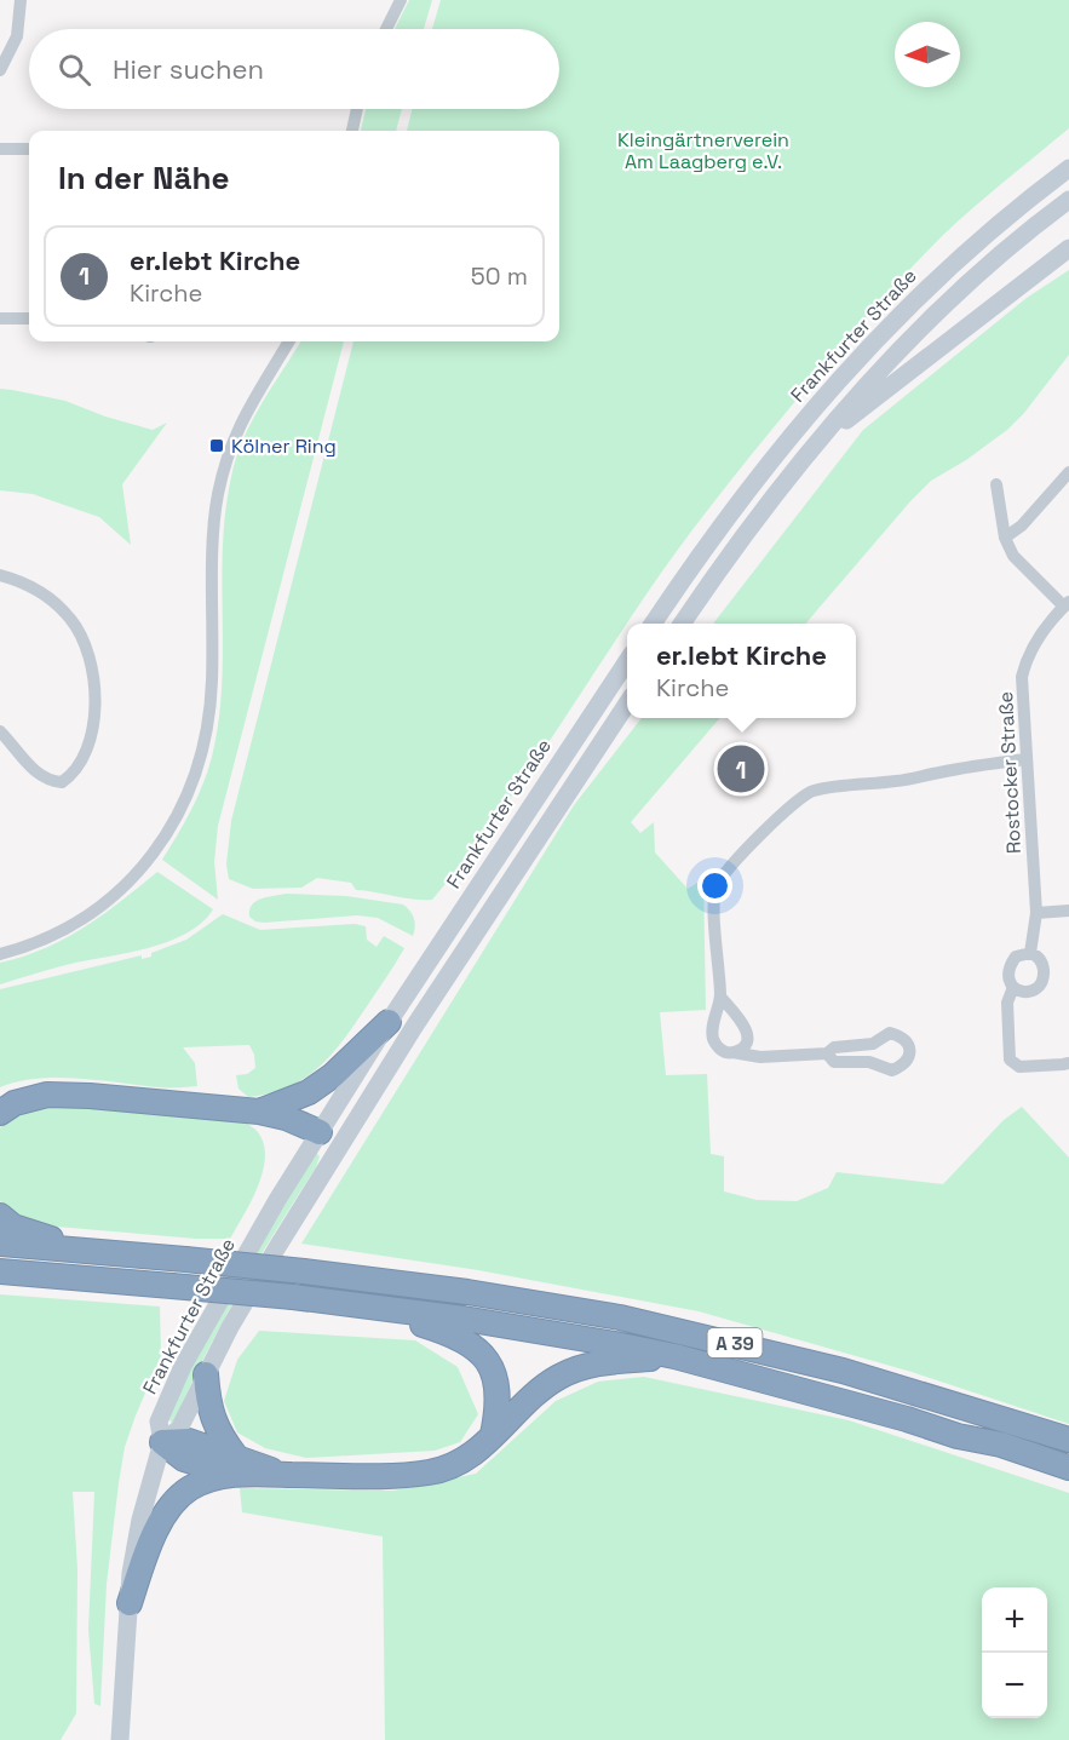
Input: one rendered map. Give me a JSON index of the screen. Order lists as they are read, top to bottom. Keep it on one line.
{"streets":{"highway":["A 39"],"street":["Frankfurter Straße","Rostocker Straße"]},"parks":["Kleingärtnerverein Am Laagberg e.V."],"places":{"transit":["Kölner Ring"]},"north":"left","page":{"search":"Hier suchen","heading":"In der Nähe","list":[{"mark":"1","name":"er.lebt Kirche","note":"Kirche","value":"50 m"}],"popup":["er.lebt Kirche","Kirche"],"pins":"1","map_buttons":["+","−"]}}
